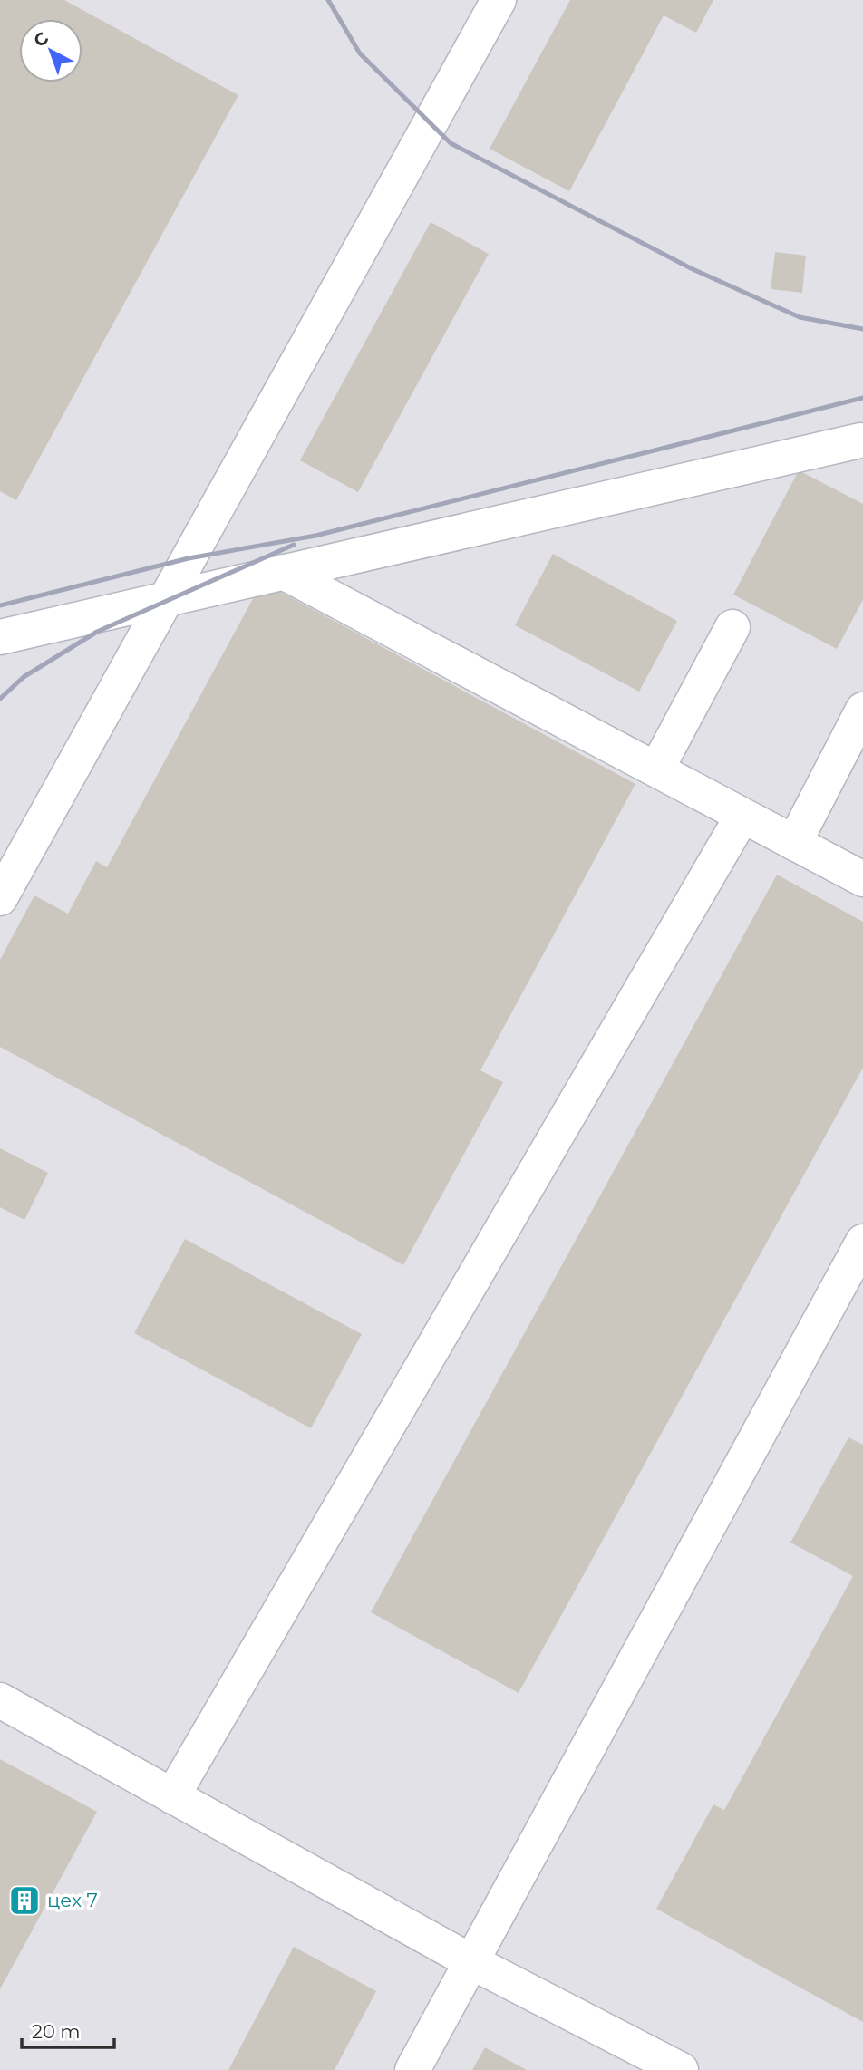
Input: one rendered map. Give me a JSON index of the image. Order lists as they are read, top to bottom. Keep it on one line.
{"places":{"building":["цех 7"]},"scale_bar":"20 m","north":"top left"}
